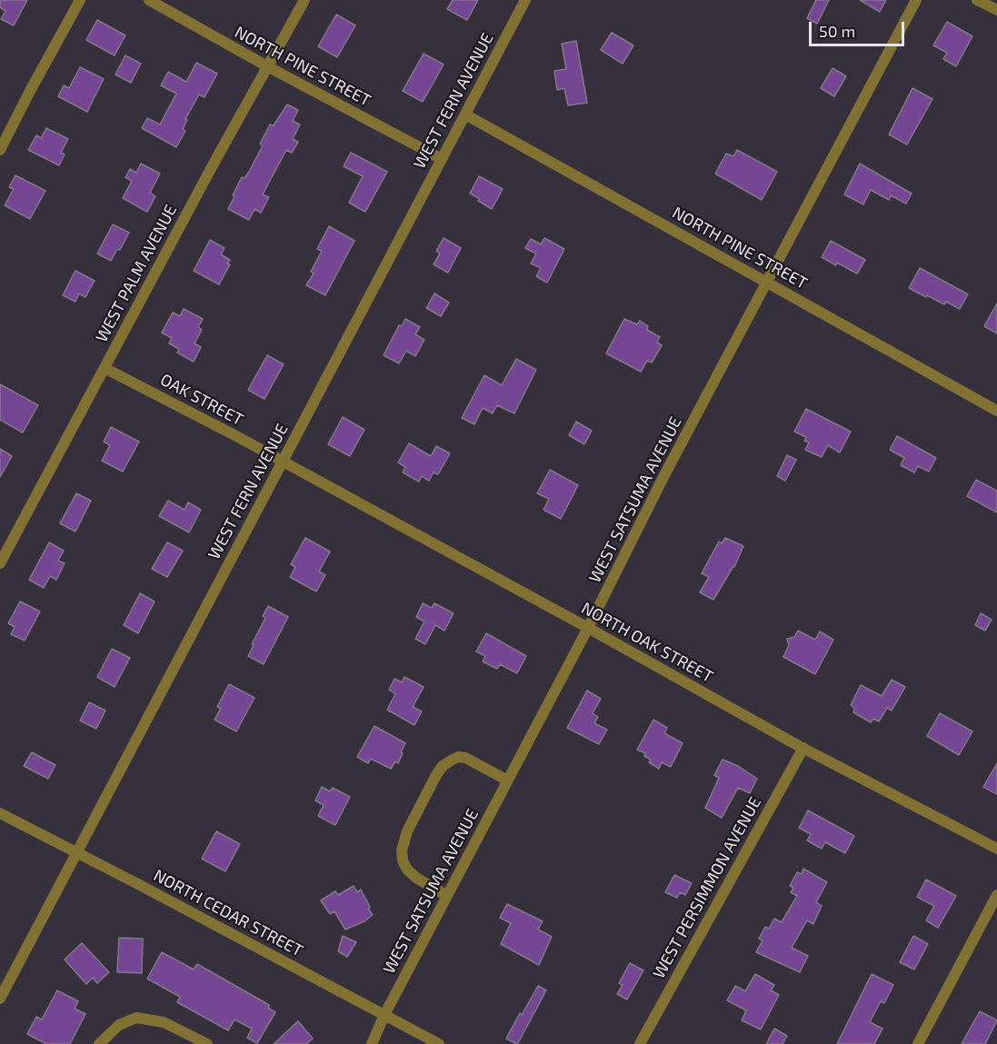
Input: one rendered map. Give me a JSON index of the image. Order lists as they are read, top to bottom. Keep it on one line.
{"streets":{"street":["NORTH PINE STREET","WEST FERN AVENUE","WEST PALM AVENUE","OAK STREET","WEST SATSUMA AVENUE","NORTH OAK STREET","WEST PERSIMMON AVENUE","NORTH CEDAR STREET"]},"crossings":[["NORTH PINE STREET","WEST FERN AVENUE"],["NORTH PINE STREET","WEST PALM AVENUE"],["NORTH PINE STREET","WEST SATSUMA AVENUE"],["WEST FERN AVENUE","OAK STREET"],["WEST FERN AVENUE","NORTH OAK STREET"],["WEST FERN AVENUE","NORTH CEDAR STREET"],["WEST PALM AVENUE","OAK STREET"],["OAK STREET","NORTH OAK STREET"],["WEST SATSUMA AVENUE","NORTH OAK STREET"],["WEST SATSUMA AVENUE","NORTH CEDAR STREET"],["NORTH OAK STREET","WEST PERSIMMON AVENUE"]],"scale_bar":"50 m"}
